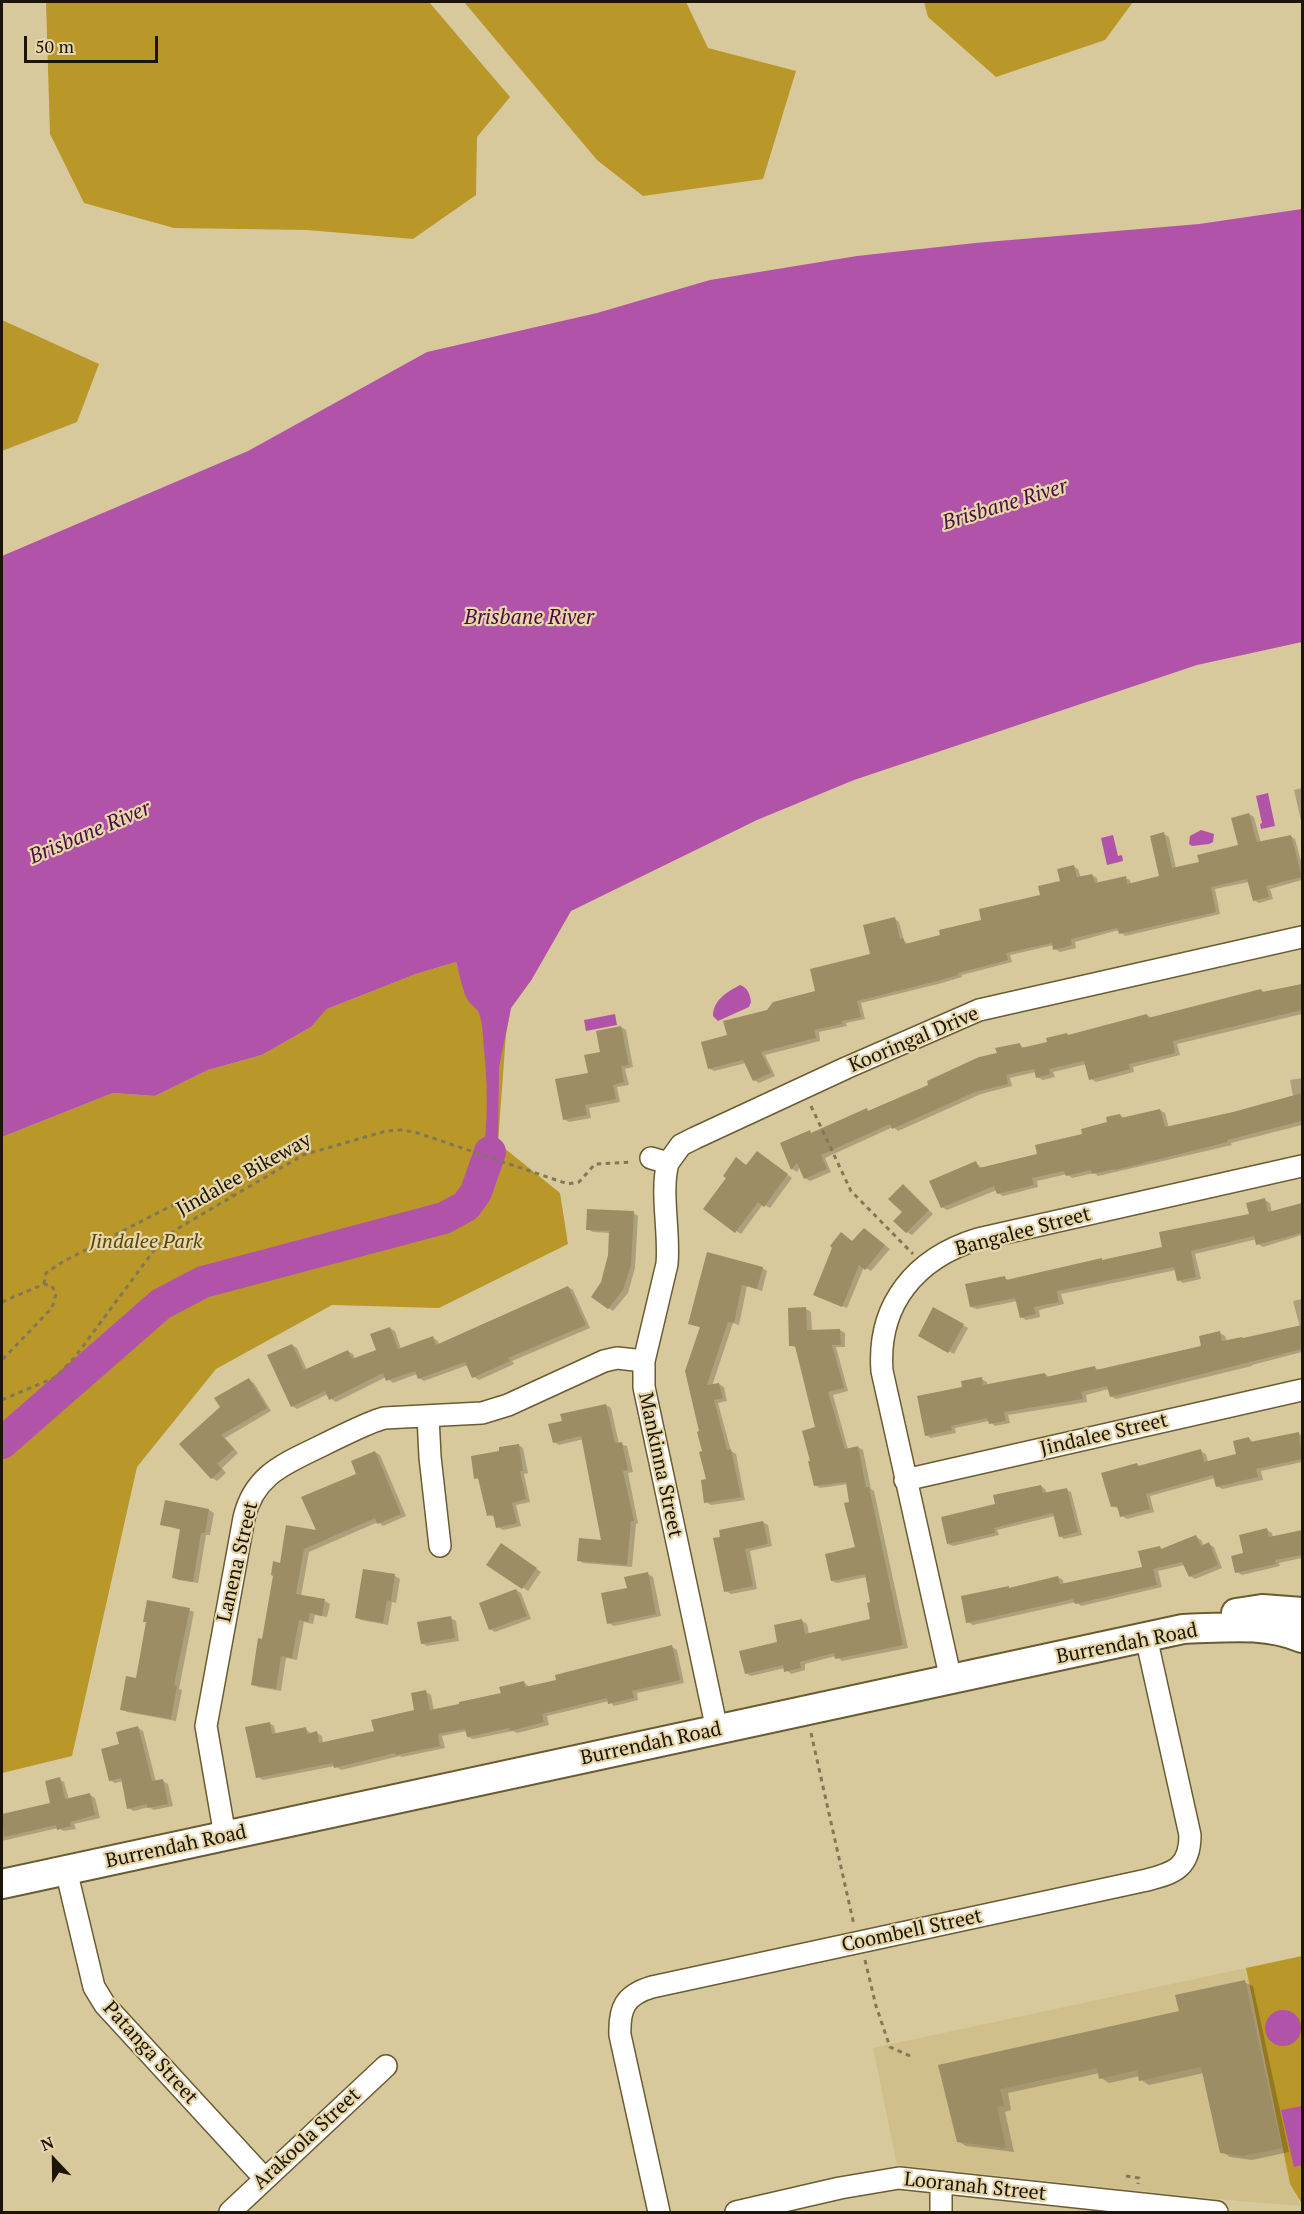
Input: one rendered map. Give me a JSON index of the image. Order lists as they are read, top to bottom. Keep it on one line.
{"streets":{"street":["Kooringal Drive","Bangalee Street","Jindalee Street","Mankinna Street","Lanena Street","Burrendah Road","Coombell Street","Patanga Street","Arakoola Street","Looranah Street"],"path":["Jindalee Bikeway"]},"crossings":[["Kooringal Drive","Jindalee Bikeway"],["Kooringal Drive","Mankinna Street"],["Jindalee Bikeway","Mankinna Street"],["Bangalee Street","Jindalee Street"],["Bangalee Street","Burrendah Road"],["Mankinna Street","Lanena Street"],["Mankinna Street","Burrendah Road"],["Lanena Street","Burrendah Road"],["Burrendah Road","Coombell Street"],["Burrendah Road","Patanga Street"],["Patanga Street","Arakoola Street"]],"water":["Brisbane River"],"parks":["Jindalee Park"],"scale_bar":"50 m","north":"top"}
